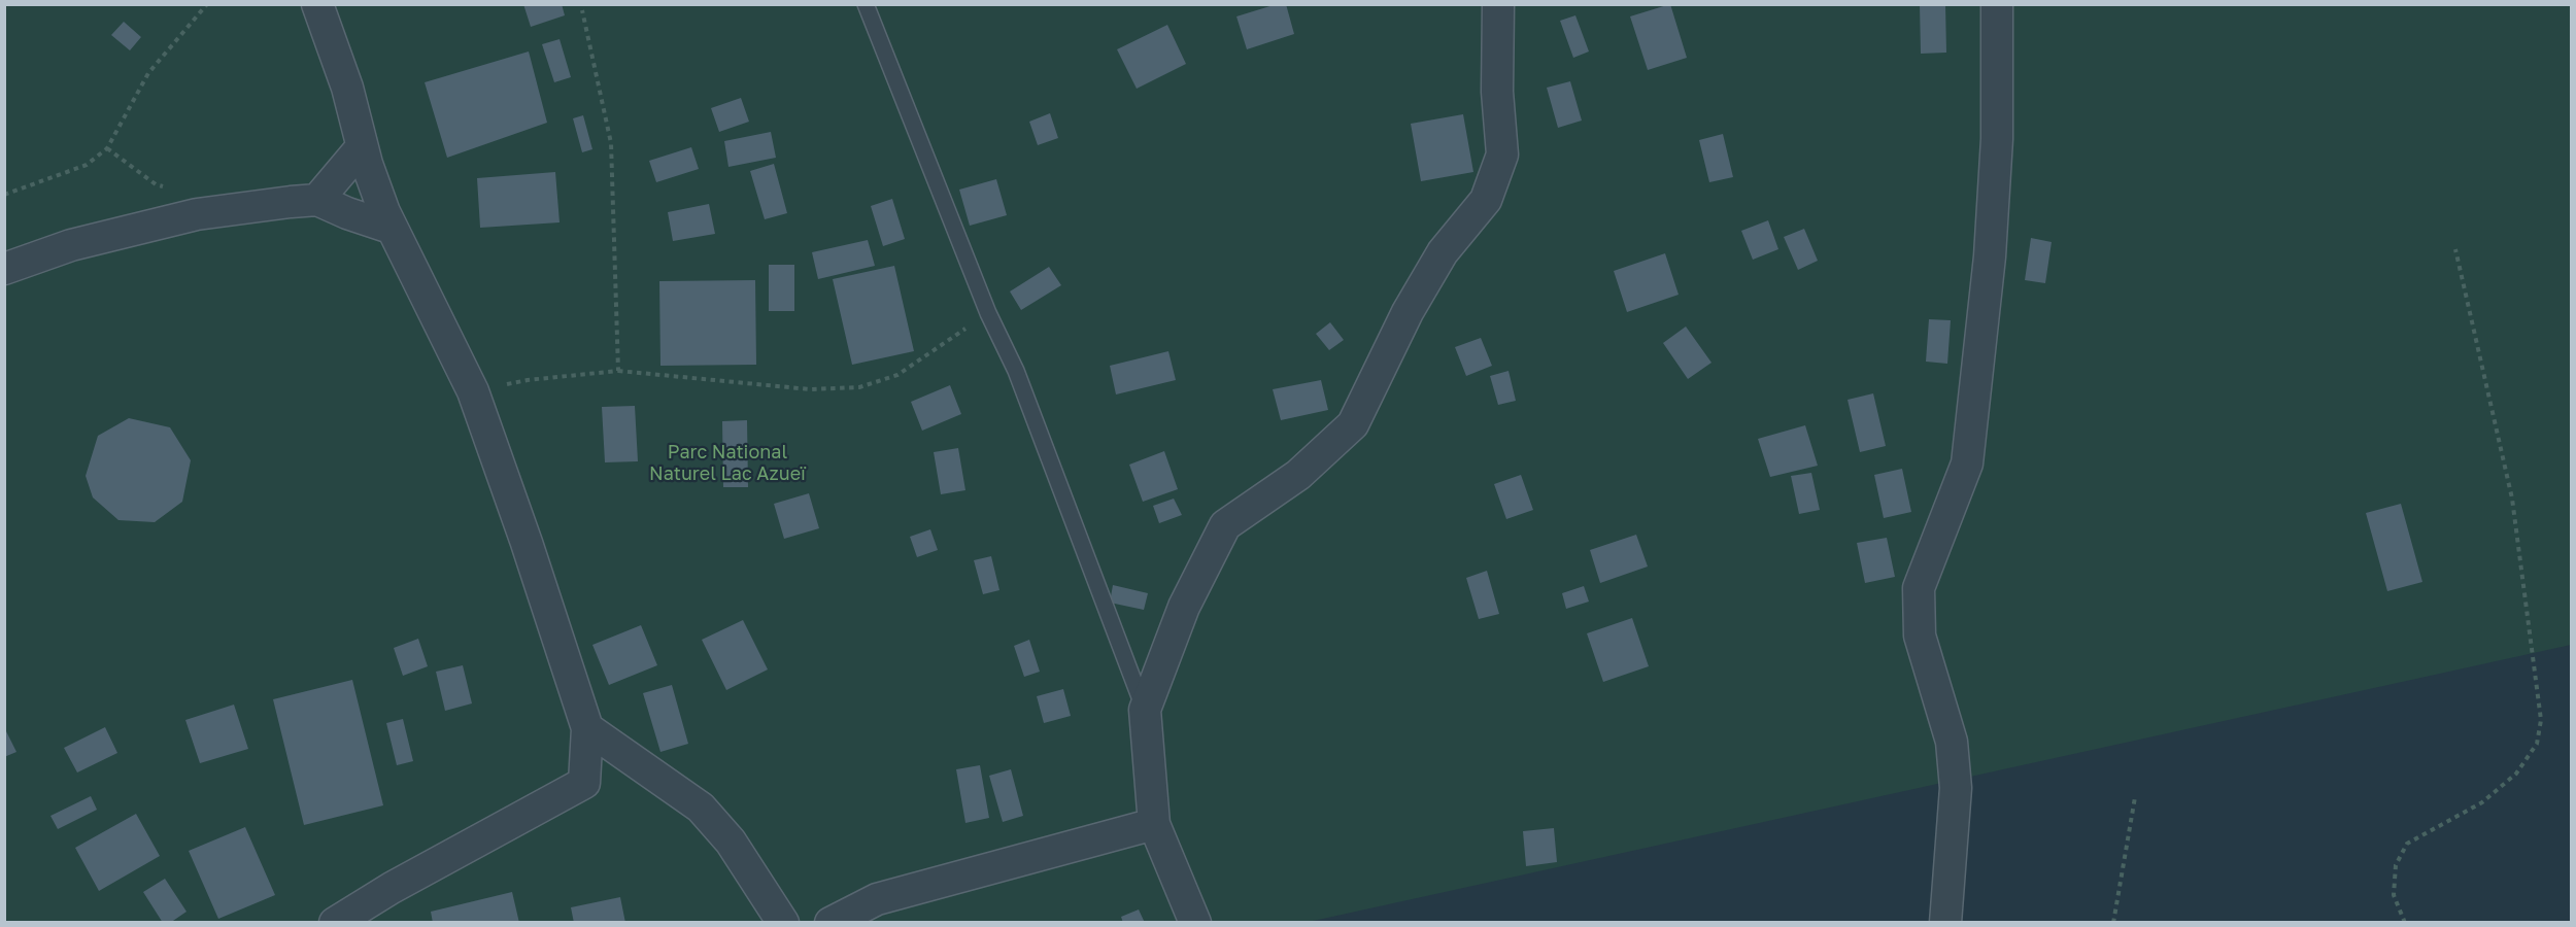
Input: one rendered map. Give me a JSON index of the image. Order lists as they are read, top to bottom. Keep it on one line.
{"parks":["Parc National Naturel Lac Azueï"]}
